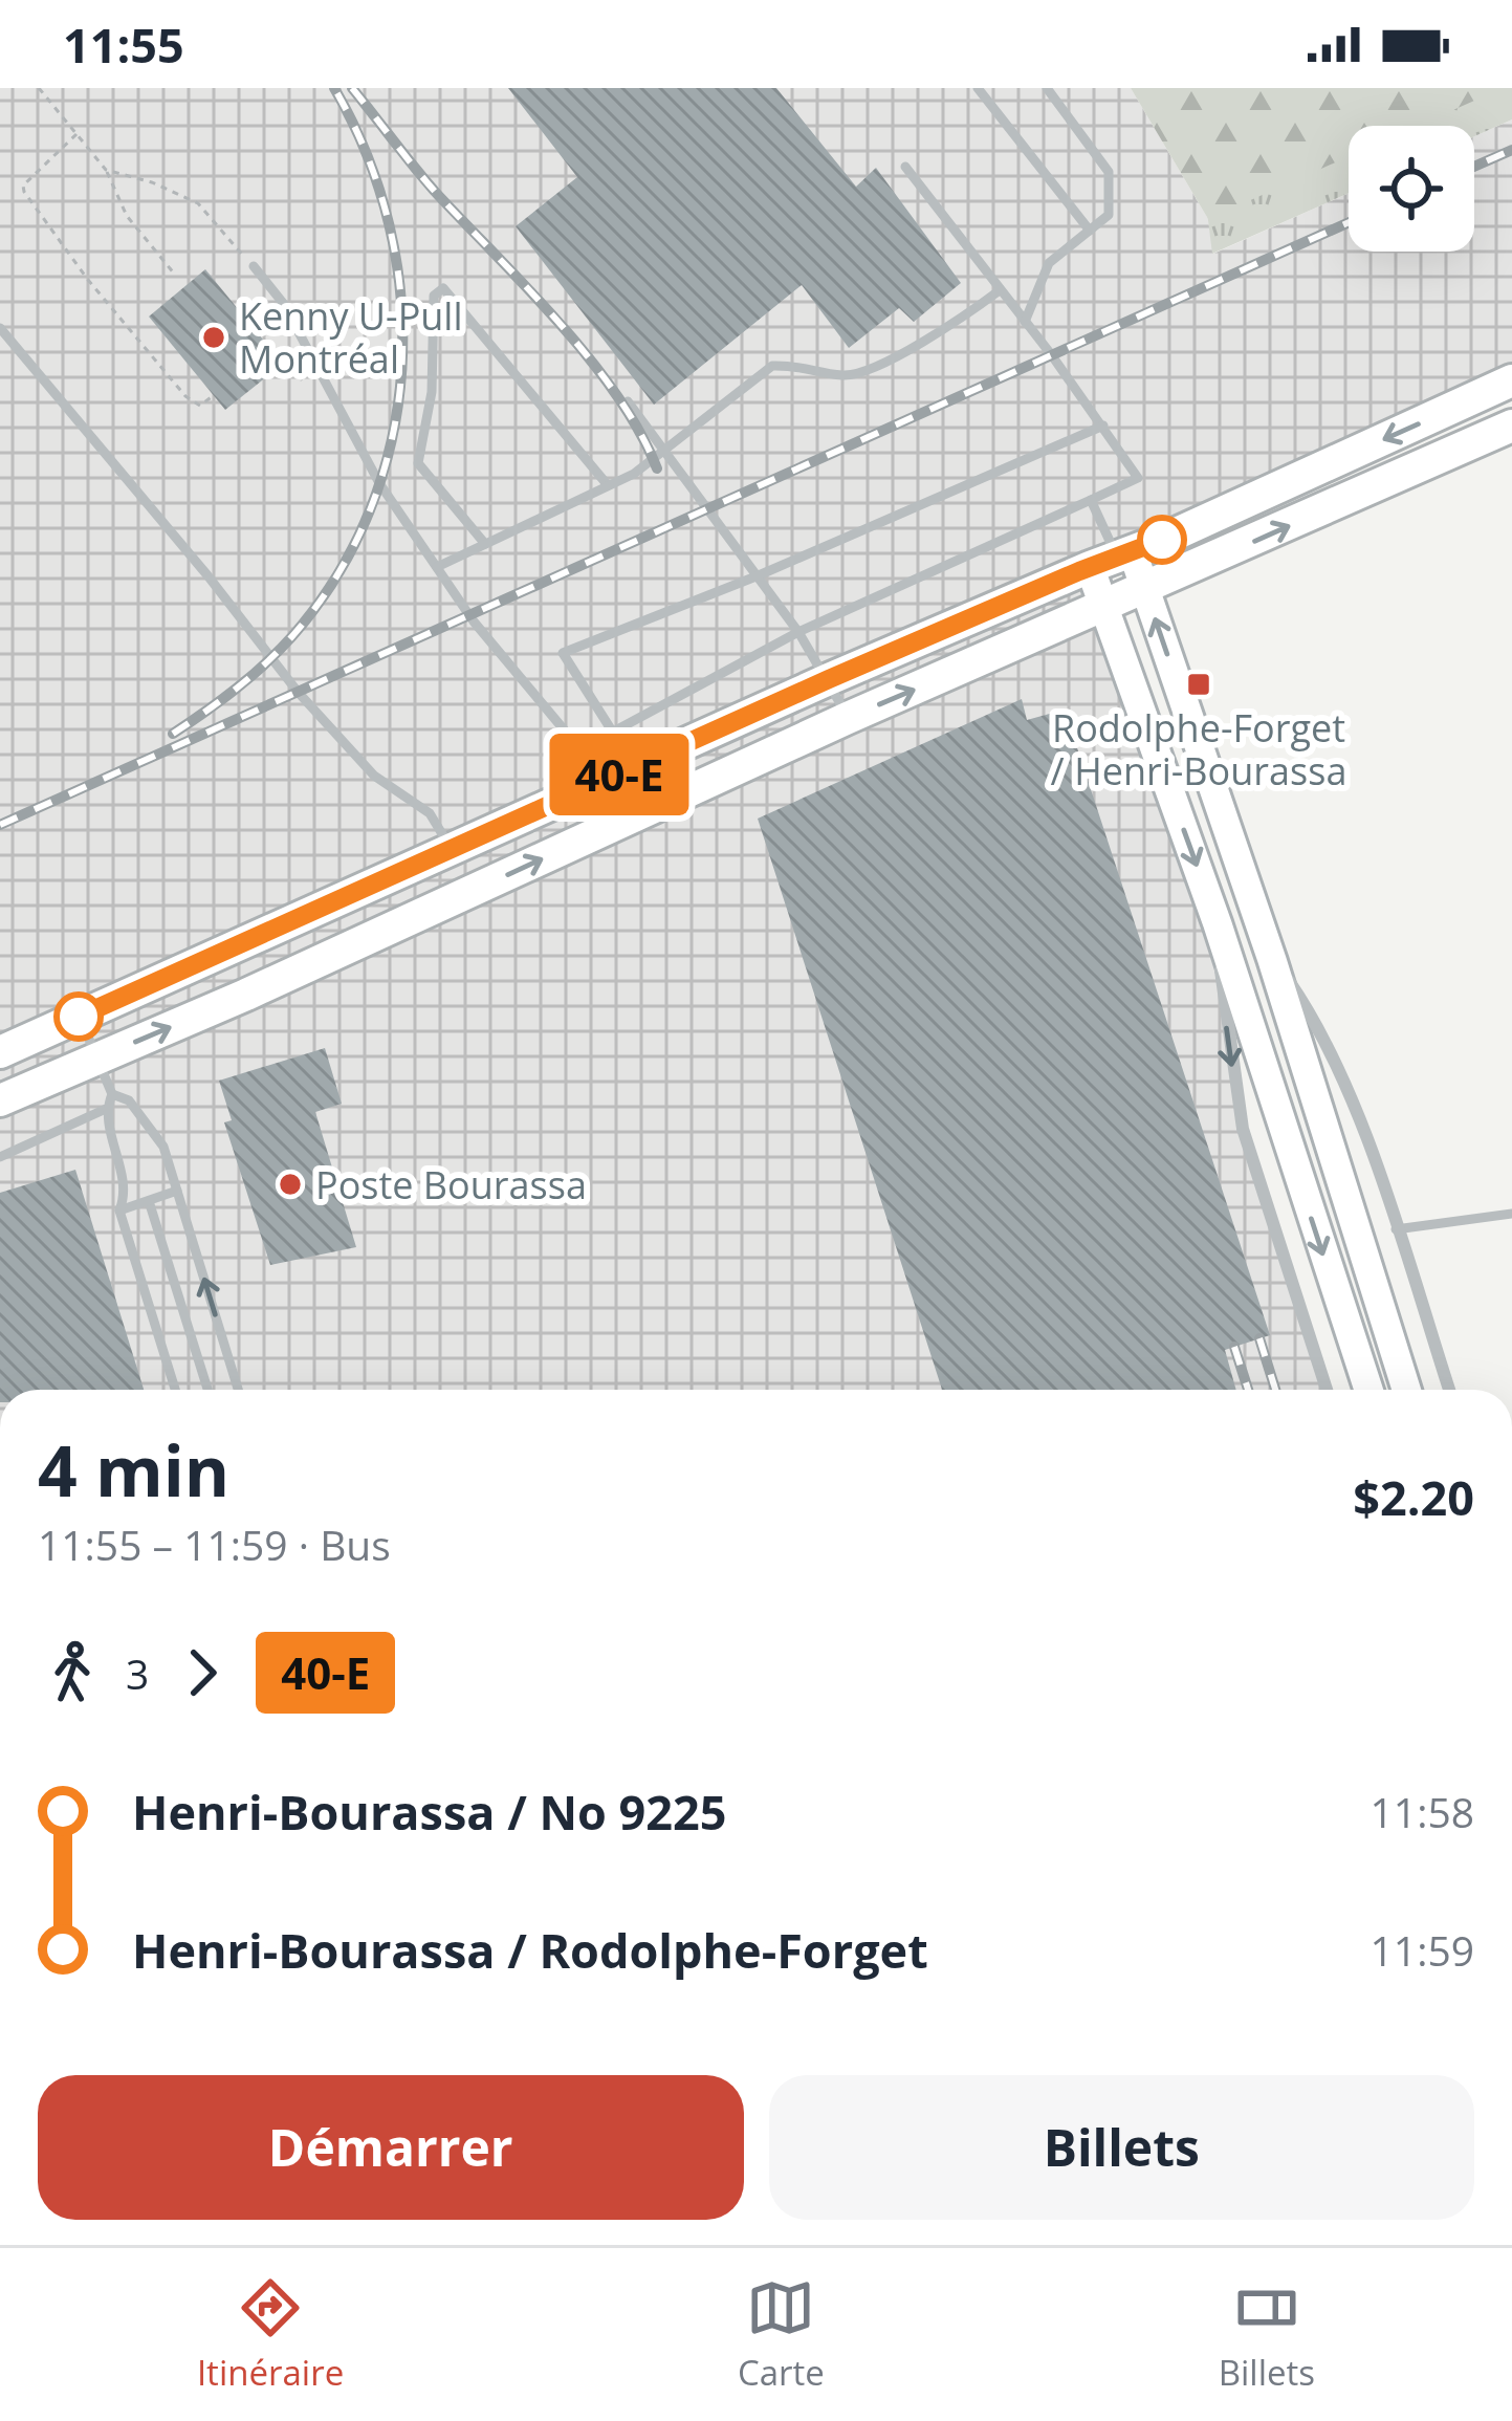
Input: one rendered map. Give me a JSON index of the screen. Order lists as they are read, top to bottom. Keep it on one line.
{"places":{"other":["Kenny U-Pull Montréal","Poste Bourassa"],"transit":["Rodolphe-Forget / Henri-Bourassa"]},"lines":["bus line 40-E"],"page":{"status":"11:55","on_map":"40-E","heading":["4 min","11:55 – 11:59 · Bus","$2.20"],"legs":["3","40-E"],"list":[{"name":"Henri-Bourassa / No 9225","value":"11:58"},{"name":"Henri-Bourassa / Rodolphe-Forget","value":"11:59"}],"buttons":["Démarrer","Billets"],"tabs":["Itinéraire","Carte","Billets"]}}
